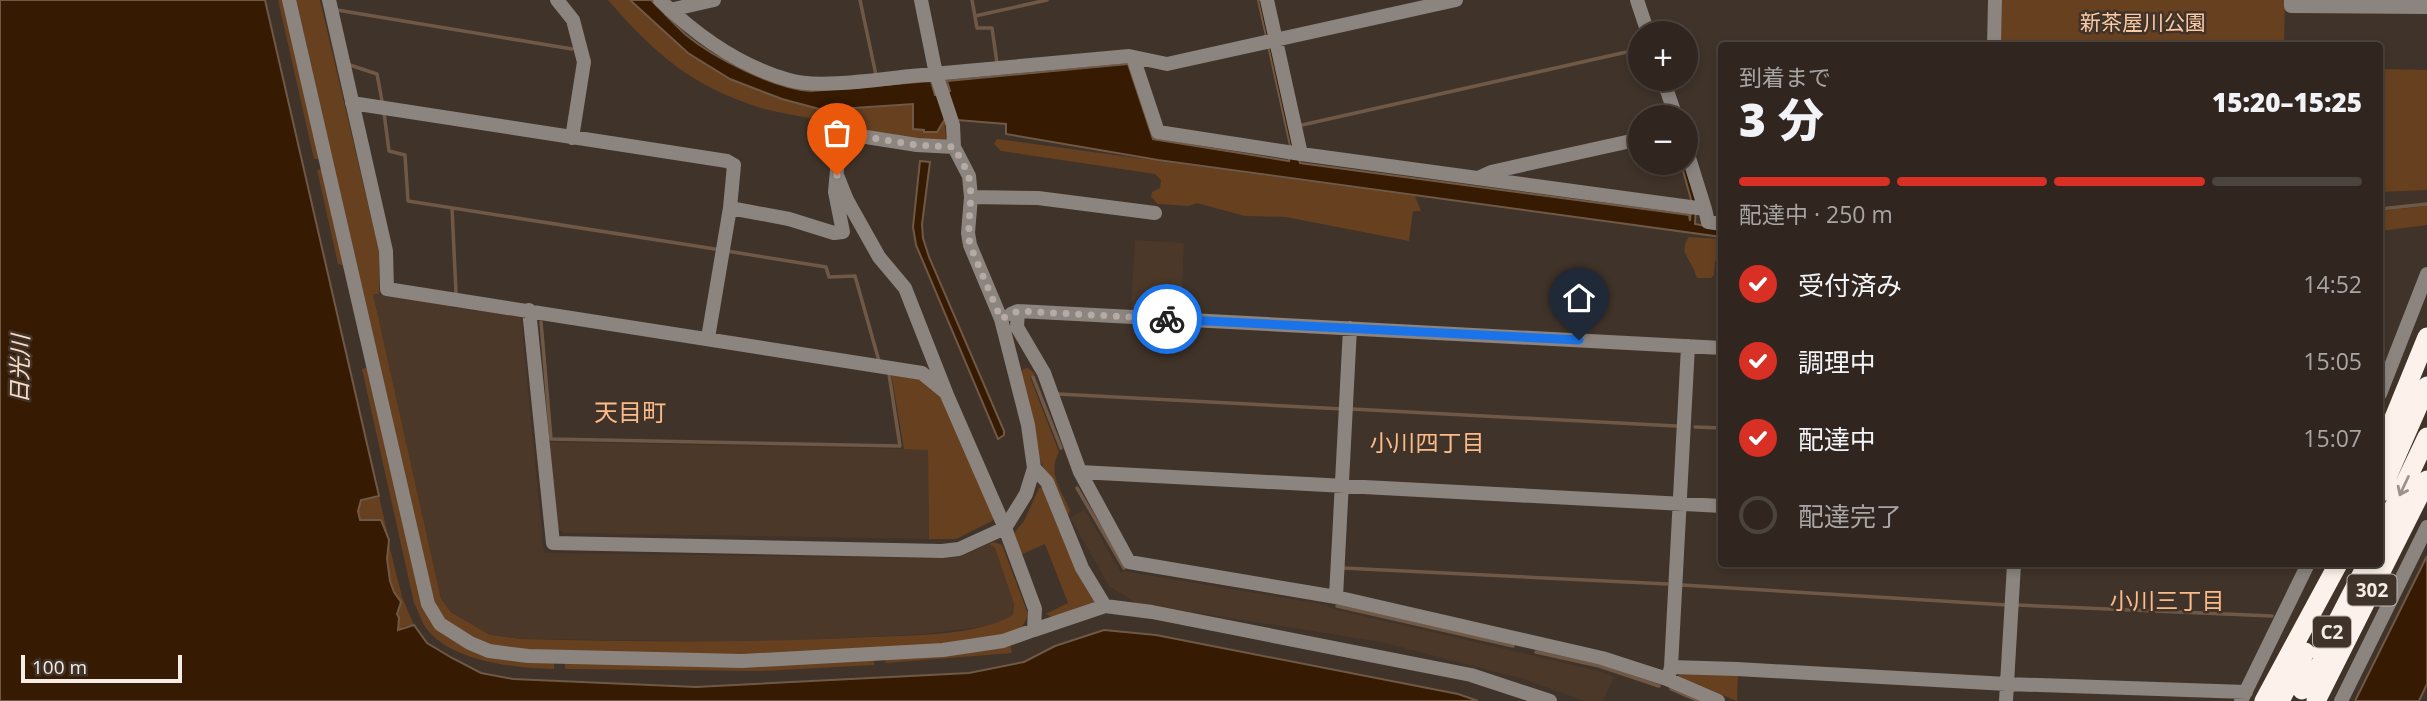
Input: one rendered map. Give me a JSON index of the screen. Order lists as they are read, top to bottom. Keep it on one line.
{"streets":{"highway":["302","C2"]},"crossings":[["302","C2"]],"districts":["天目町","小川四丁目","小川三丁目"],"water":["日光川"],"parks":["新茶屋川公園"],"scale_bar":"100 m","page":{"map_buttons":["+","−"],"heading":["3 分","到着まで","15:20–15:25"],"bar":"配達中 · 250 m","list":[["受付済み","14:52"],["調理中","15:05"],["配達中","15:07"],"配達完了"],"scale":"100 m"}}
